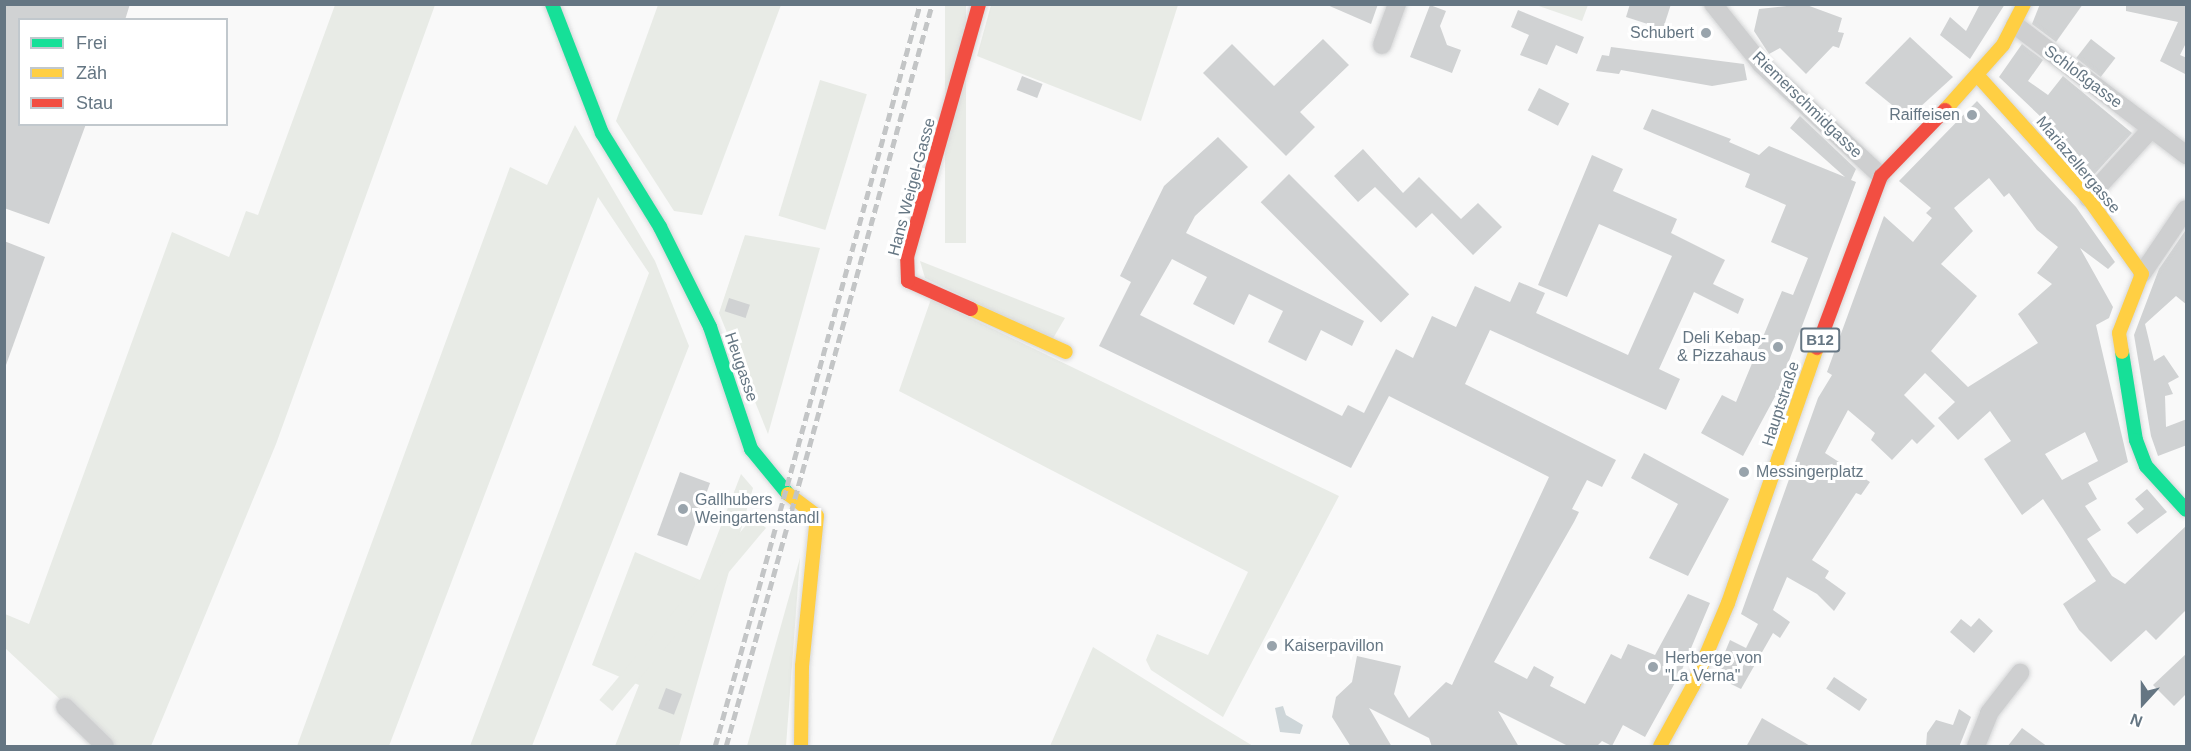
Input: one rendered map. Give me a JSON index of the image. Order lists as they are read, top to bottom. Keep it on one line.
{"streets":{"street":["Schloßgasse","Riemerschmidgasse","Mariazellergasse","Hans Weigel-Gasse","B12","Heugasse","Hauptstraße"]},"crossings":[["Schloßgasse","Hauptstraße"],["Riemerschmidgasse","Hauptstraße"],["Mariazellergasse","Hauptstraße"]],"places":["Schubert","Raiffeisen","Deli Kebap- & Pizzahaus","Messingerplatz","Gallhubers Weingartenstandl","Kaiserpavillon","Herberge von \"La Verna\""],"legend":["Frei","Zäh","Stau"],"north":"bottom"}
